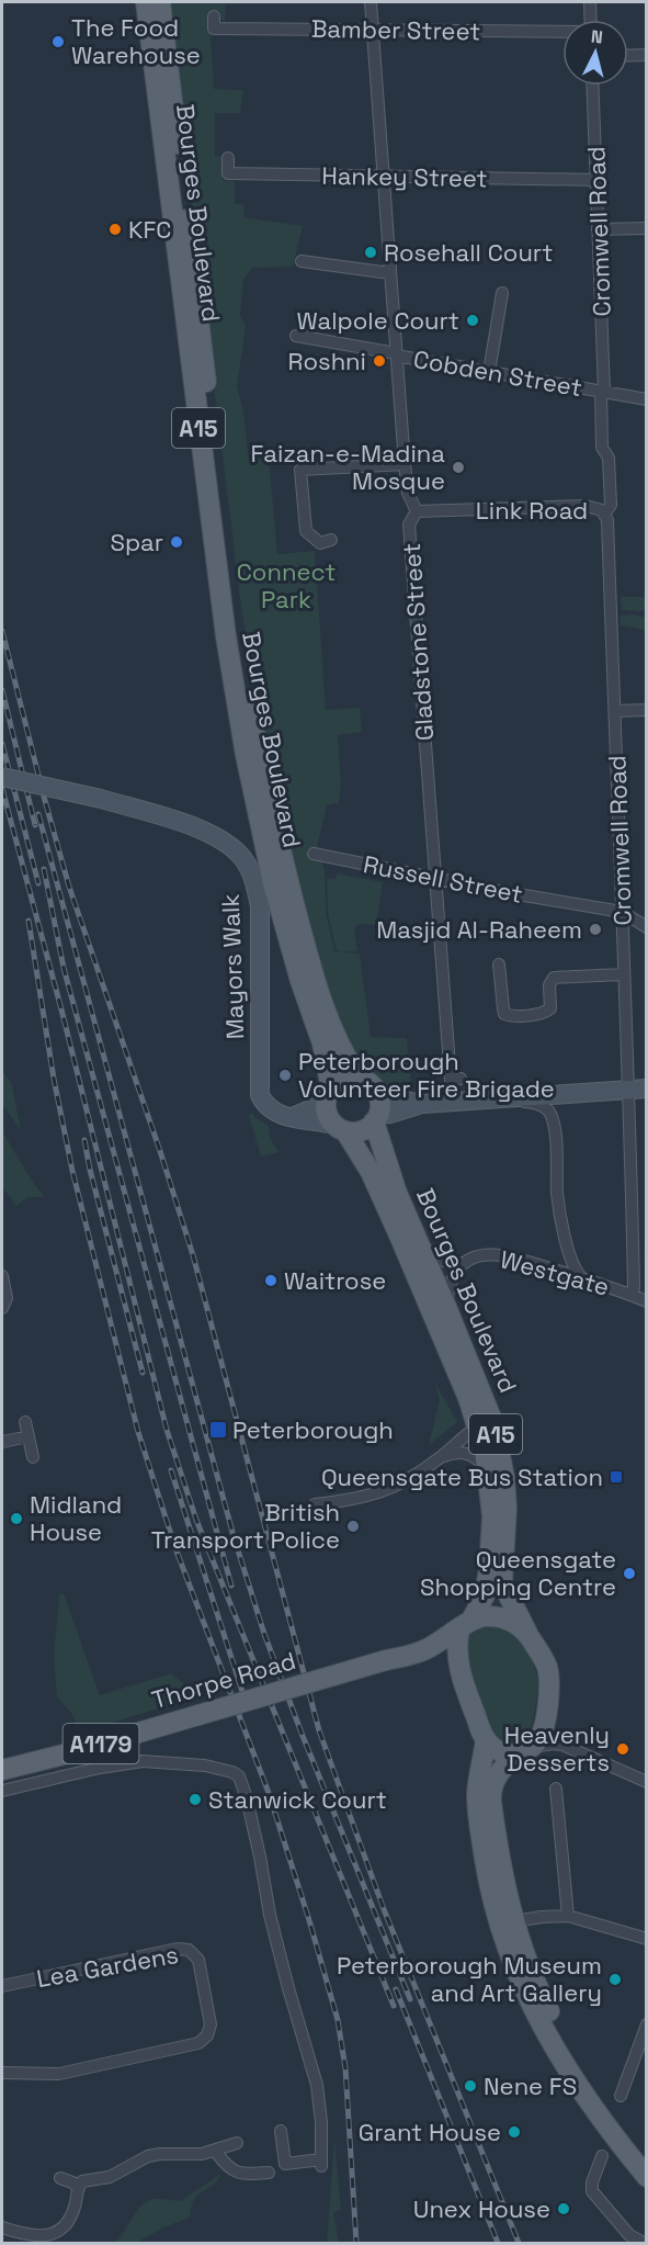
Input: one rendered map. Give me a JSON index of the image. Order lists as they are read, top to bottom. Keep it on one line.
{"streets":{"main road":["Bourges Boulevard","A15","Thorpe Road","A1179"],"street":["Bamber Street","Hankey Street","Cromwell Road","Cobden Street","Link Road","Gladstone Street","Russell Street","Mayors Walk","Westgate","Lea Gardens"]},"crossings":[["Bamber Street","Gladstone Street"],["Hankey Street","Cromwell Road"],["Hankey Street","Gladstone Street"],["Bourges Boulevard","A15"],["Bourges Boulevard","Mayors Walk"],["Bourges Boulevard","Westgate"],["Bourges Boulevard","Thorpe Road"],["Cromwell Road","Cobden Street"],["Cromwell Road","Link Road"],["Cromwell Road","Russell Street"],["Cromwell Road","Westgate"],["Cobden Street","Gladstone Street"],["A15","Mayors Walk"],["Link Road","Gladstone Street"],["Gladstone Street","Russell Street"]],"parks":["Connect Park"],"places":{"other":["The Food Warehouse","KFC","Rosehall Court","Walpole Court","Roshni","Faizan-e-Madina Mosque","Spar","Masjid Al-Raheem","Peterborough Volunteer Fire Brigade","Waitrose","Midland House","British Transport Police","Queensgate Shopping Centre","Heavenly Desserts","Stanwick Court","Peterborough Museum and Art Gallery","Nene FS","Grant House","Unex House"],"transit":["Peterborough","Queensgate Bus Station"]},"north":"top"}
